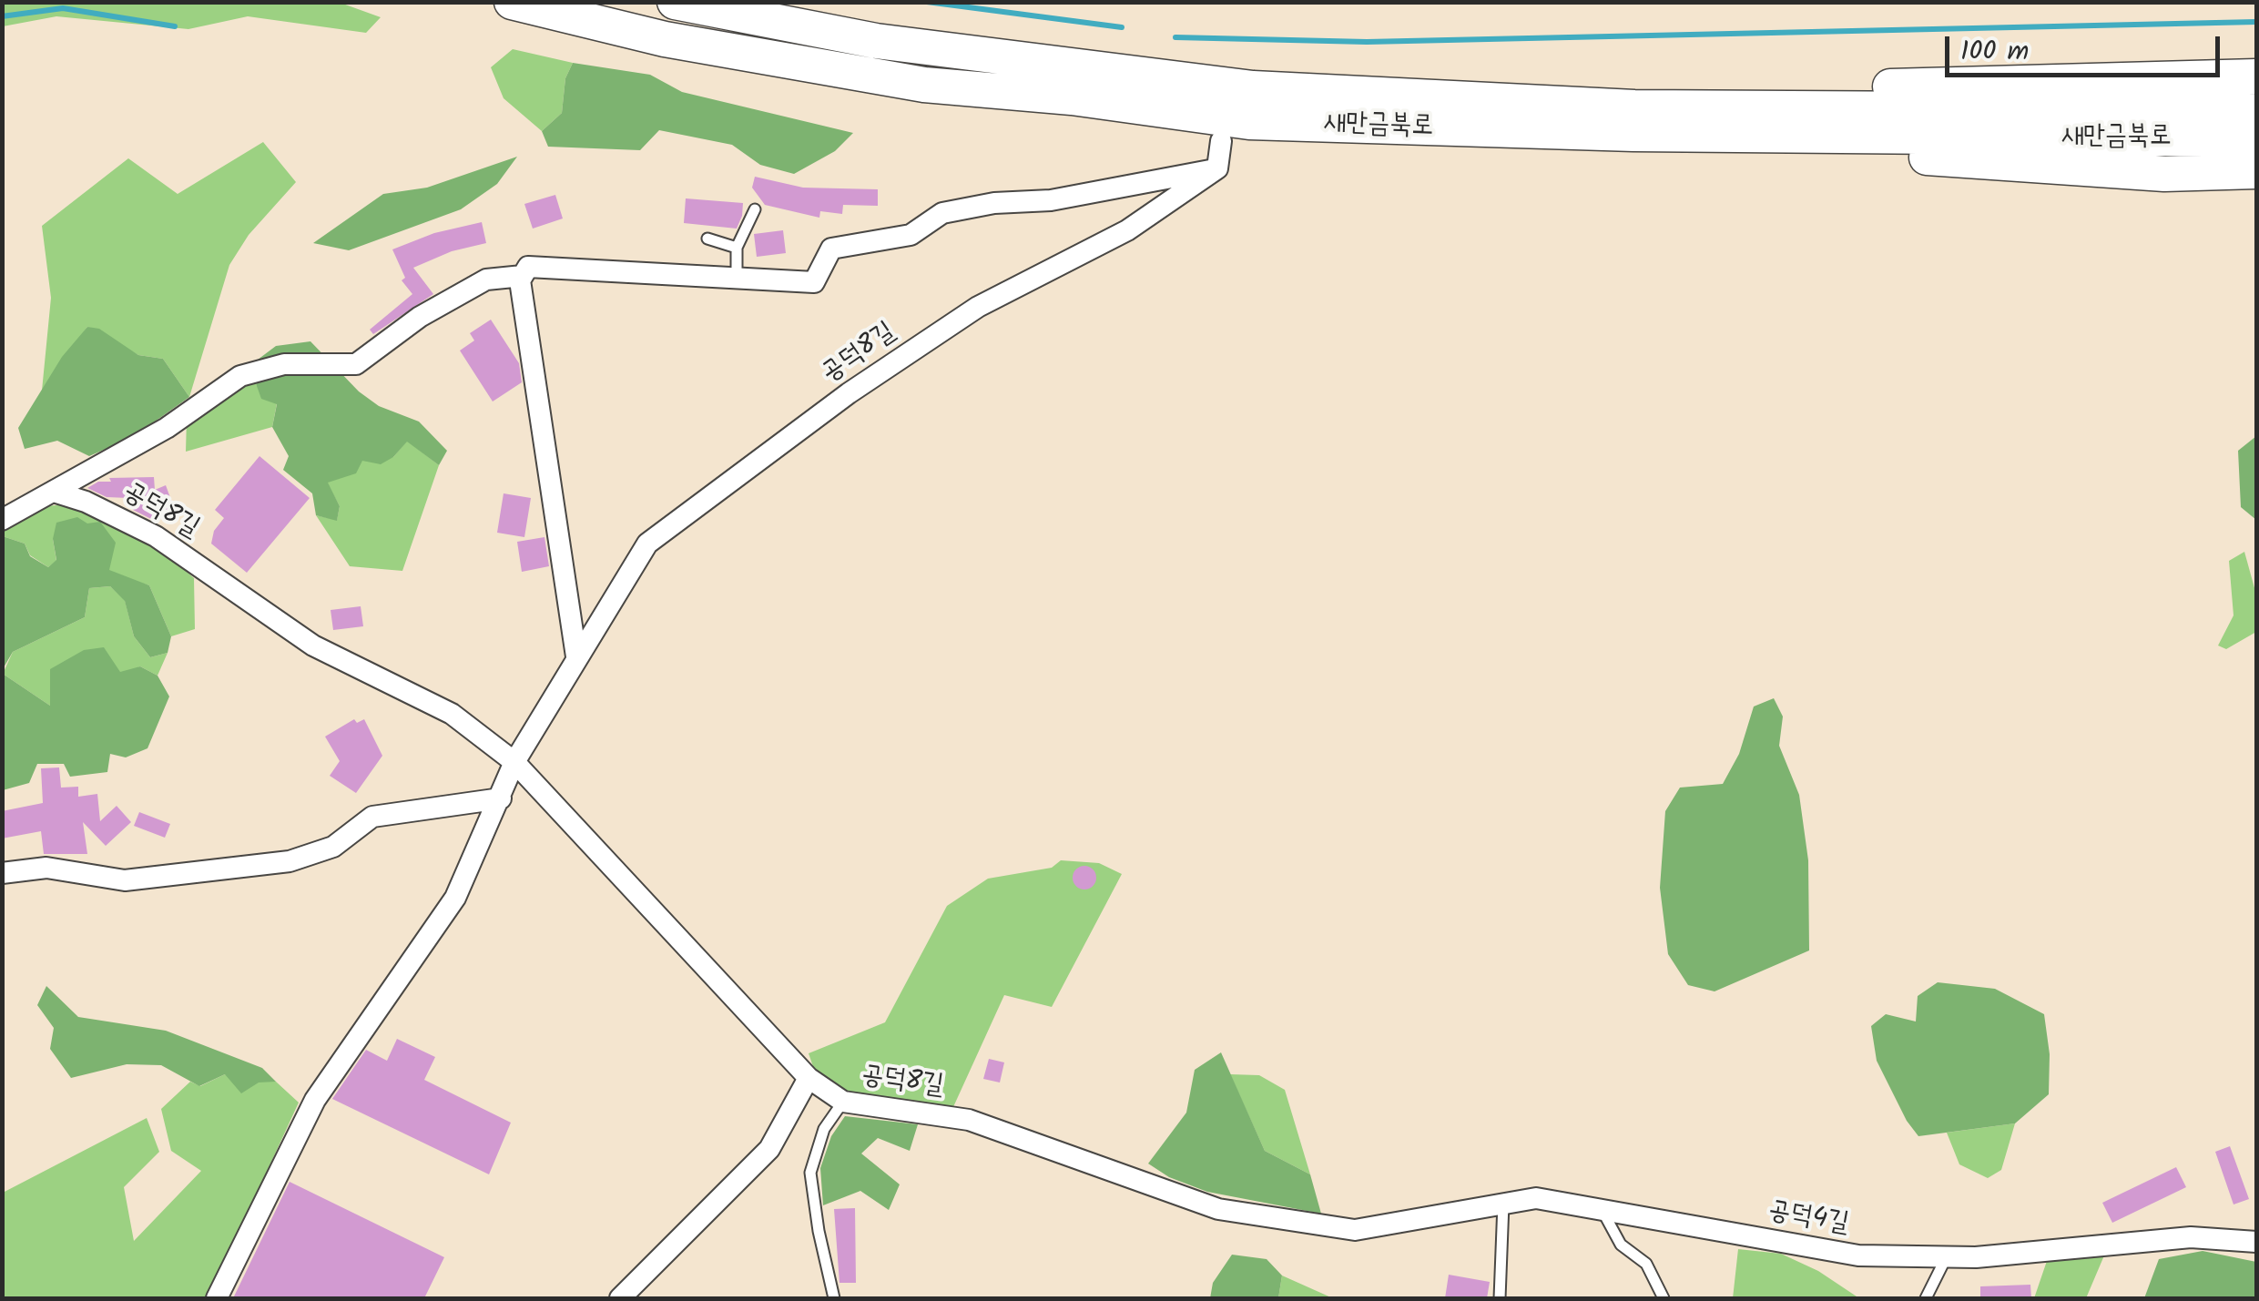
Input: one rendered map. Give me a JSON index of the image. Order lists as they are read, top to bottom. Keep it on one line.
{"streets":{"highway":["새만금북로"],"street":["공덕8길","공덕4길"]},"crossings":[["공덕8길","공덕4길"]],"scale_bar":"100 m"}
